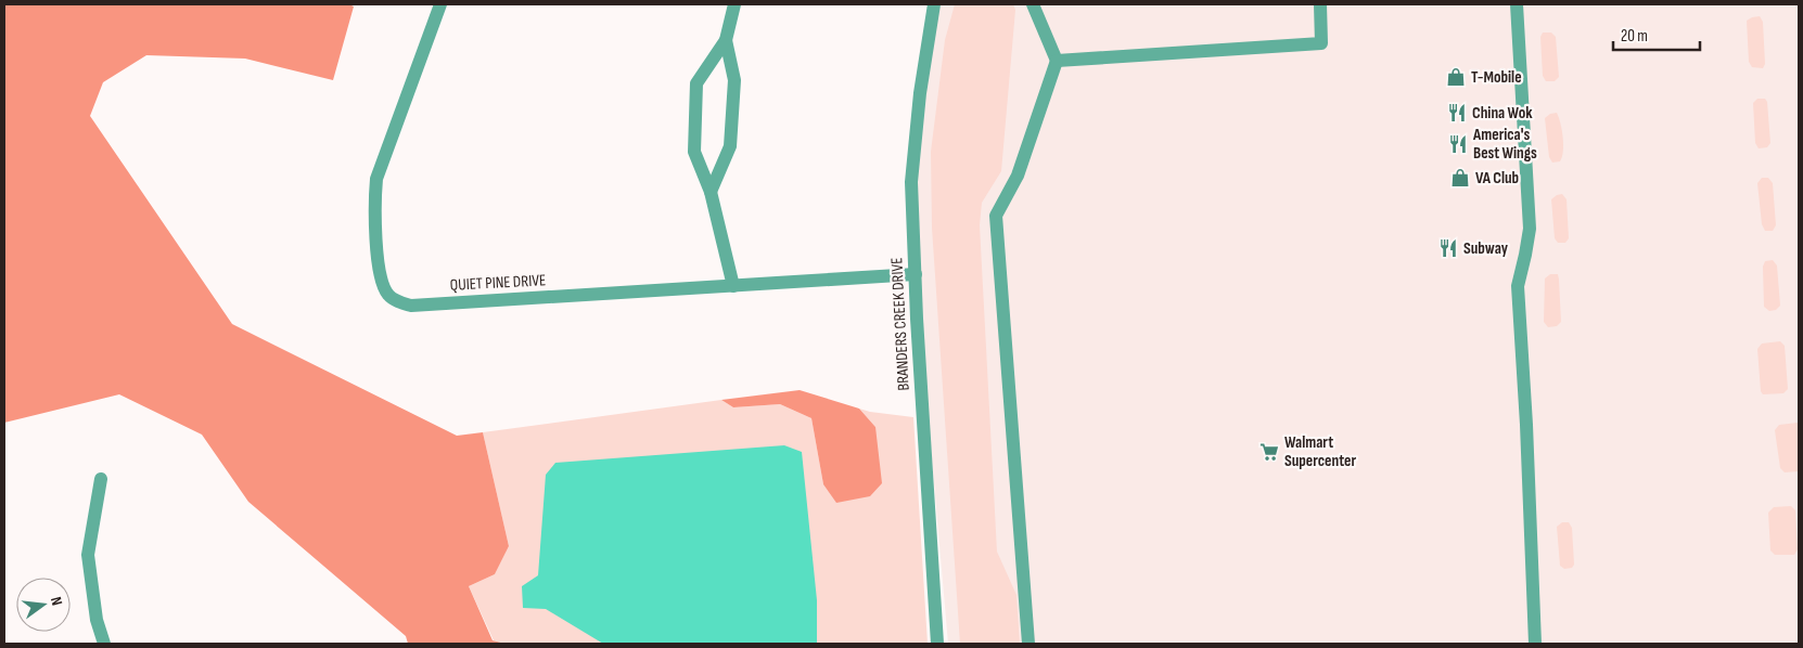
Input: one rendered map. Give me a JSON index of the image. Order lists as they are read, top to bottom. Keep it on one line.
{"streets":{"street":["QUIET PINE DRIVE","BRANDERS CREEK DRIVE"]},"crossings":[["QUIET PINE DRIVE","BRANDERS CREEK DRIVE"]],"places":{"shop":["T-Mobile","VA Club"],"restaurant":["China Wok","America's Best Wings","Subway"],"supermarket":["Walmart Supercenter"]},"scale_bar":"20 m","north":"right"}
